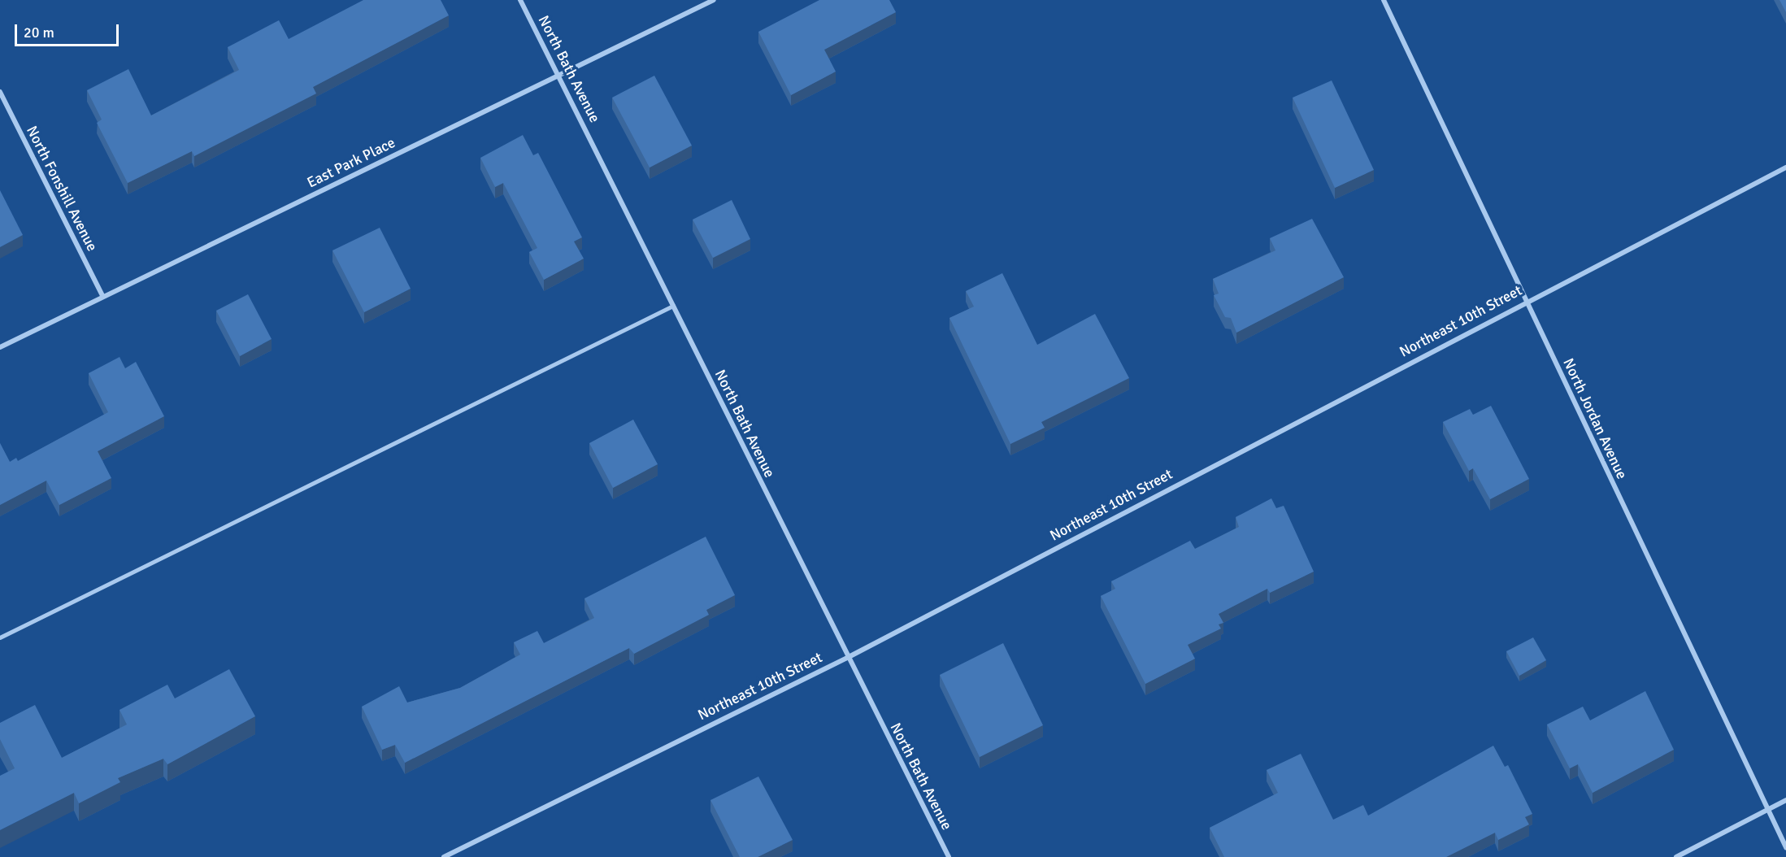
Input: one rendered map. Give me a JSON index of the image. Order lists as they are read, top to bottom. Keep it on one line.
{"streets":{"street":["North Bath Avenue","East Park Place","North Fonshill Avenue","Northeast 10th Street","North Jordan Avenue"]},"crossings":[["North Bath Avenue","East Park Place"],["North Bath Avenue","Northeast 10th Street"],["East Park Place","North Fonshill Avenue"],["Northeast 10th Street","North Jordan Avenue"]],"scale_bar":"20 m"}
